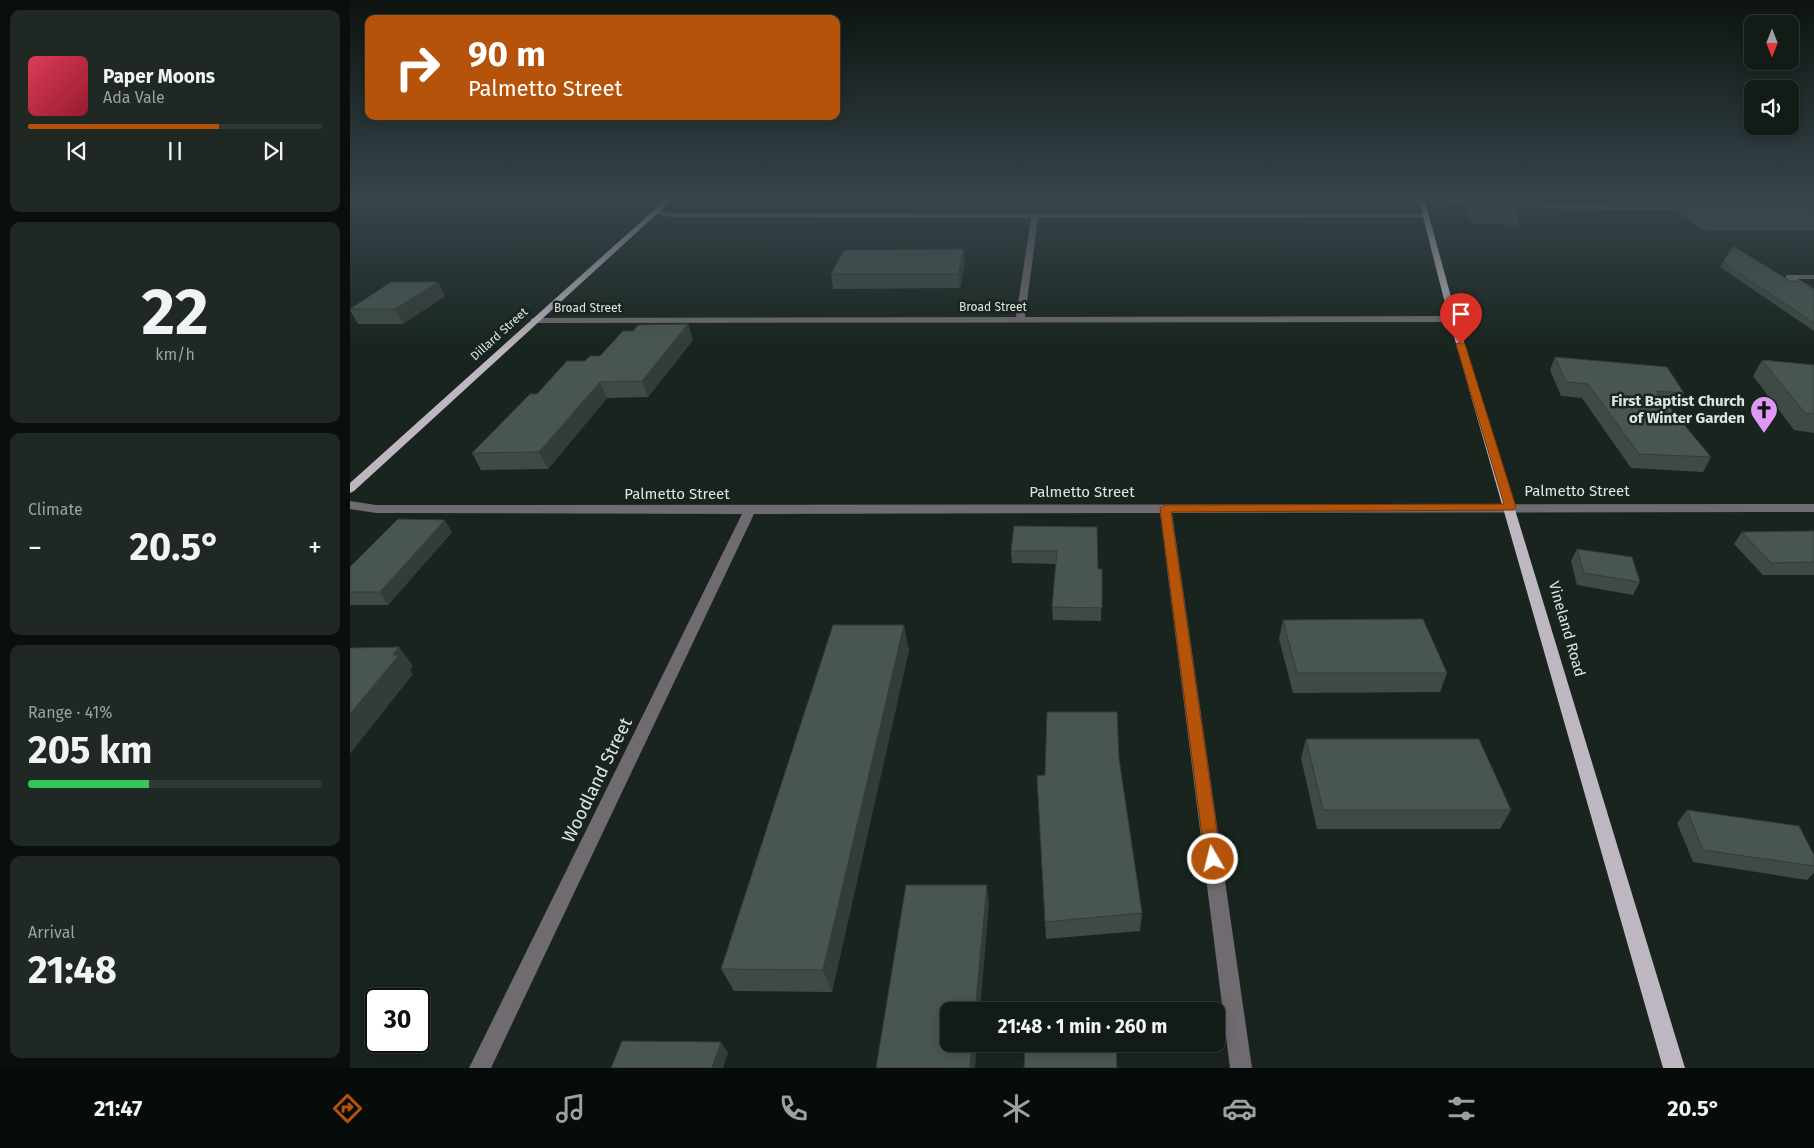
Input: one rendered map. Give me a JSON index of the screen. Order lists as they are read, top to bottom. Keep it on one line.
{"streets":{"main road":["Dillard Street","Vineland Road"],"street":["Broad Street","Palmetto Street","Woodland Street"]},"crossings":[["Broad Street","Dillard Street"],["Broad Street","Vineland Road"],["Palmetto Street","Vineland Road"],["Palmetto Street","Woodland Street"]],"places":{"church":["First Baptist Church of Winter Garden"]},"north":"bottom","page":{"turn":["90 m","Palmetto Street"],"song":["Paper Moons","Ada Vale"],"tile":[["22","km/h"],"Climate",["Range · 41%","205 km"],["Arrival","21:48"]],"heat":["−","20.5°","+"],"limit":"30","trip":"21:48 · 1 min · 260 m","tabs":["21:47","20.5°"]}}
